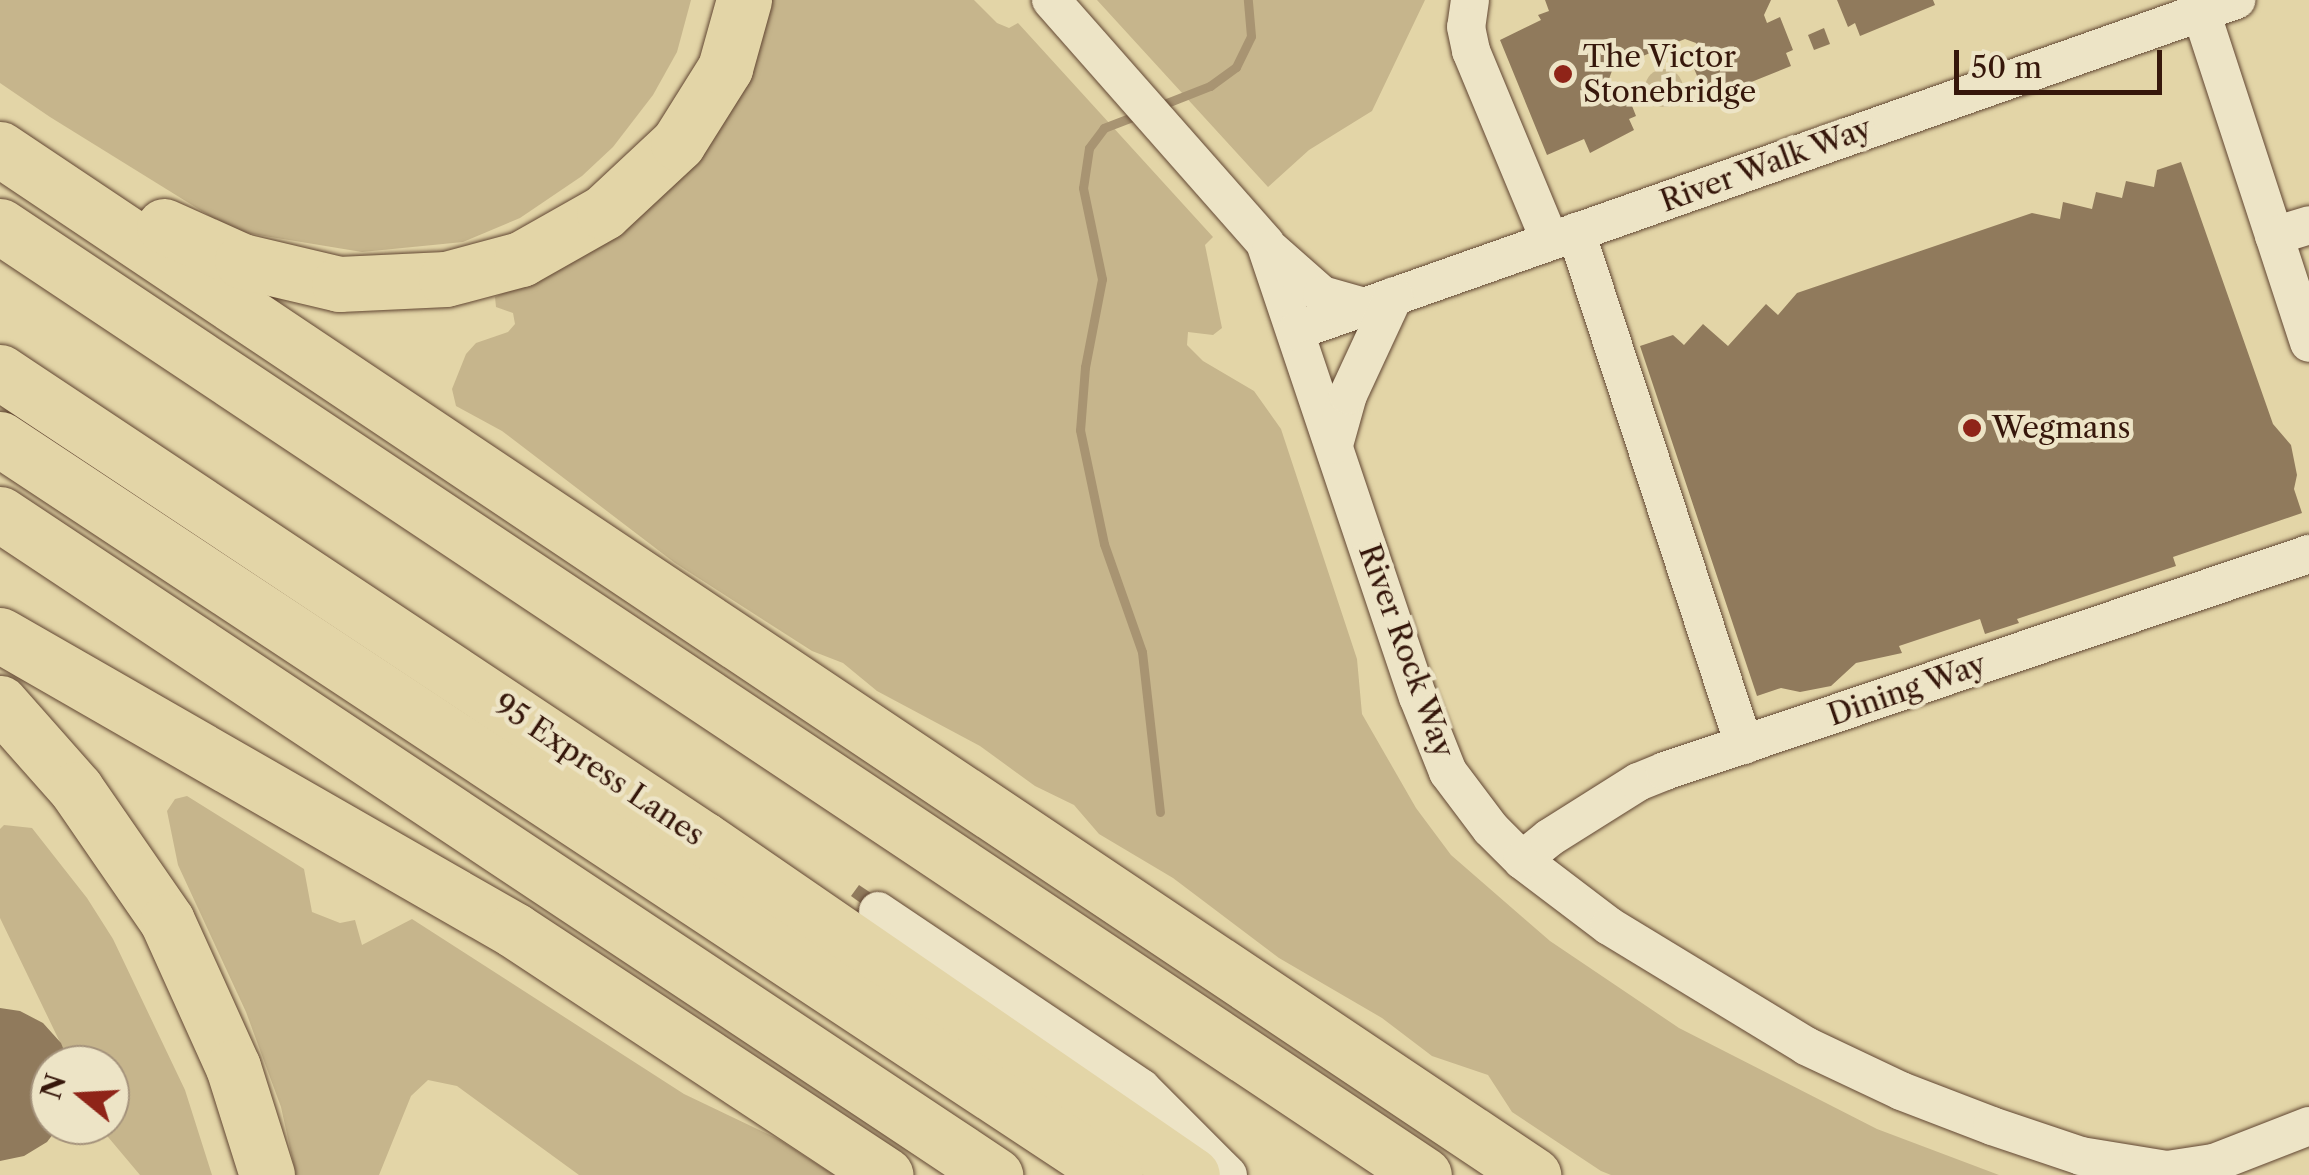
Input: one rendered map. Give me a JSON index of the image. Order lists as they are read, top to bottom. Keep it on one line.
{"streets":{"highway":["95 Express Lanes"],"street":["River Walk Way","River Rock Way","Dining Way"]},"crossings":[["River Walk Way","River Rock Way"],["River Rock Way","Dining Way"]],"places":["The Victor Stonebridge","Wegmans"],"scale_bar":"50 m","north":"left"}
